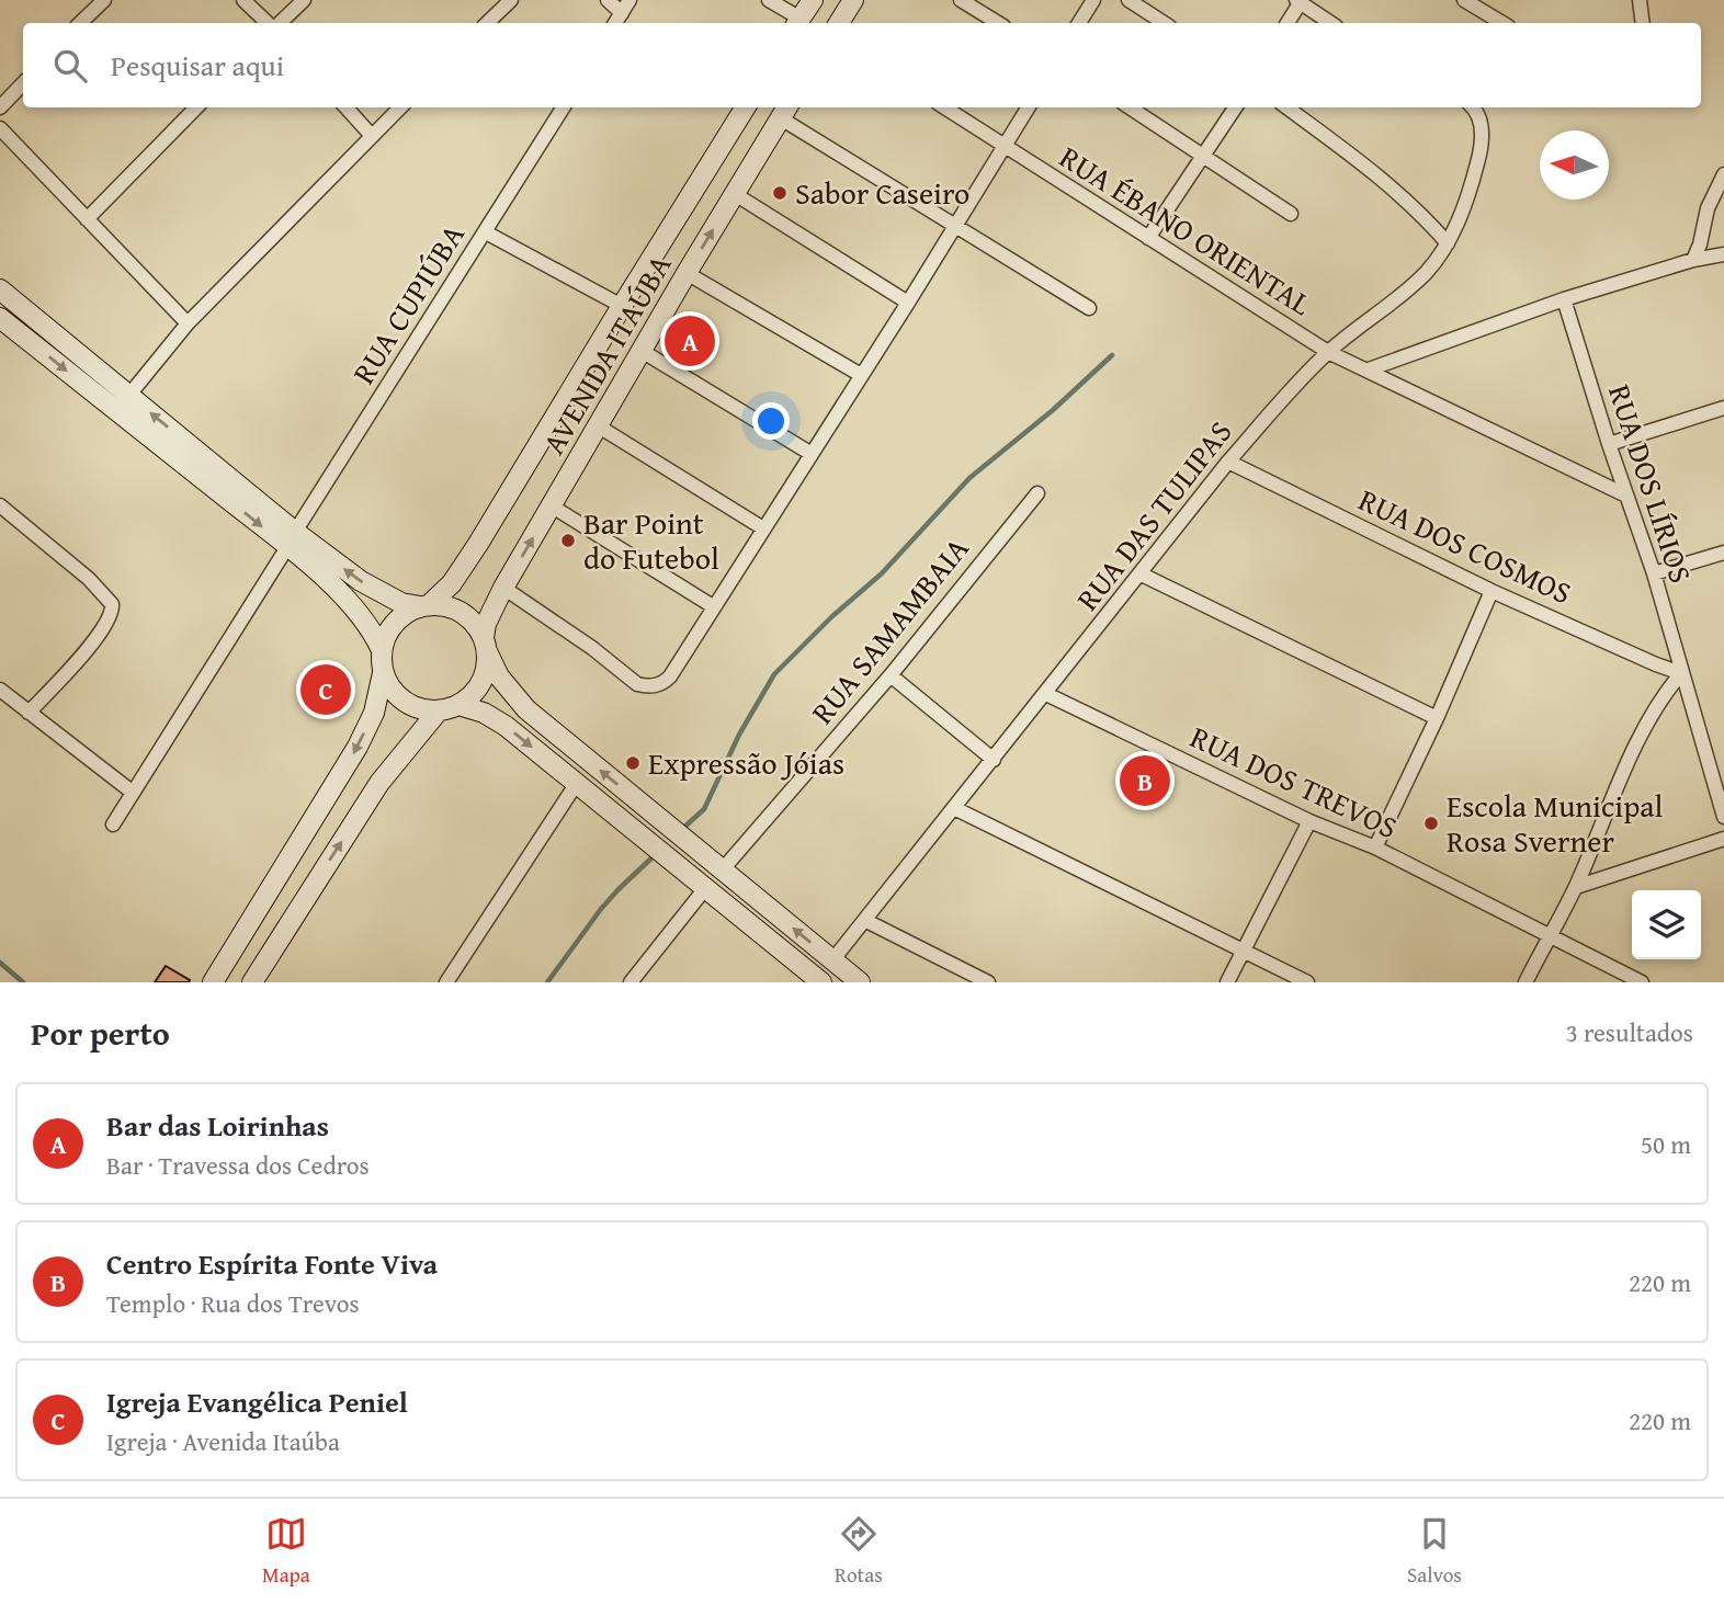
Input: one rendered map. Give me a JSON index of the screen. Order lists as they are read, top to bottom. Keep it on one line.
{"streets":{"street":["RUA ÉBANO ORIENTAL","RUA CUPIÚBA","AVENIDA ITAÚBA","RUA DOS LÍRIOS","RUA DAS TULIPAS","RUA DOS COSMOS","RUA SAMAMBAIA","RUA DOS TREVOS"]},"crossings":[["RUA ÉBANO ORIENTAL","RUA DOS LÍRIOS"],["RUA ÉBANO ORIENTAL","RUA DAS TULIPAS"],["RUA DOS LÍRIOS","RUA DOS COSMOS"],["RUA DAS TULIPAS","RUA DOS COSMOS"],["RUA DAS TULIPAS","RUA DOS TREVOS"]],"places":["Sabor Caseiro","Bar Point do Futebol","Expressão Jóias","Escola Municipal Rosa Sverner"],"north":"left","page":{"search":"Pesquisar aqui","pins":["A","C","B"],"heading":["Por perto","3 resultados"],"list":[{"mark":"A","name":"Bar das Loirinhas","note":"Bar · Travessa dos Cedros","value":"50 m"},{"mark":"B","name":"Centro Espírita Fonte Viva","note":"Templo · Rua dos Trevos","value":"220 m"},{"mark":"C","name":"Igreja Evangélica Peniel","note":"Igreja · Avenida Itaúba","value":"220 m"}],"nav":["Mapa","Rotas","Salvos"]}}
